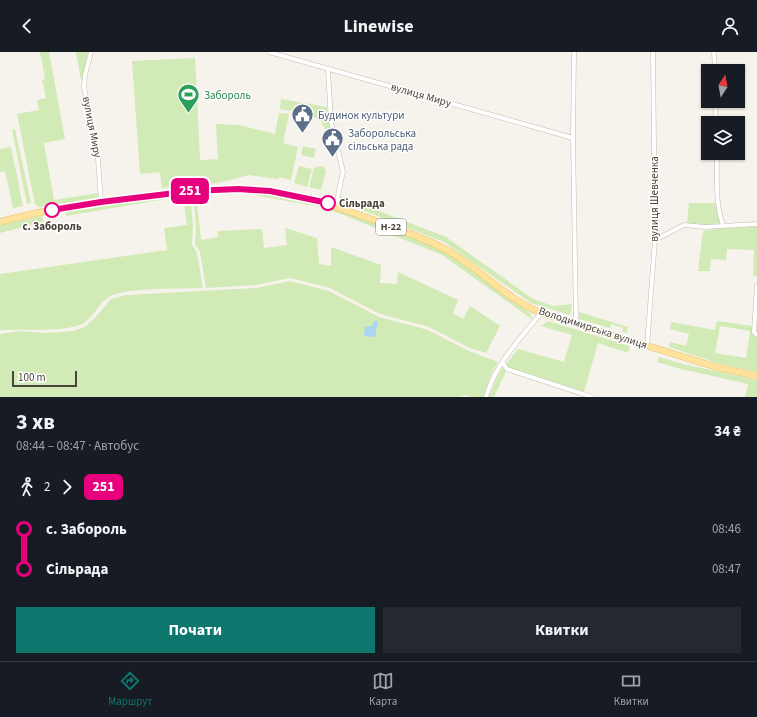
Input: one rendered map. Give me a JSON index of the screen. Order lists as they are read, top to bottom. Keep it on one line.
{"streets":{"main road":["Н-22","Володимирська вулиця"],"street":["вулиця Миру","вулиця Шевченка"]},"crossings":[["вулиця Миру","Володимирська вулиця"],["вулиця Шевченка","Володимирська вулиця"]],"places":{"sports":["Забороль"],"public building":["Будинок культури","Заборольська сільська рада"],"other":["Сільрада","с. Забороль"]},"lines":["bus line 251"],"scale_bar":"100 m","north":"top","page":{"header":"Linewise","on_map":"251","scale":"100 m","heading":["3 хв","08:44 – 08:47 · Автобус","34 ₴"],"legs":["2","251"],"list":[{"name":"с. Забороль","value":"08:46"},{"name":"Сільрада","value":"08:47"}],"buttons":["Почати","Квитки"],"tabs":["Маршрут","Карта","Квитки"]}}
